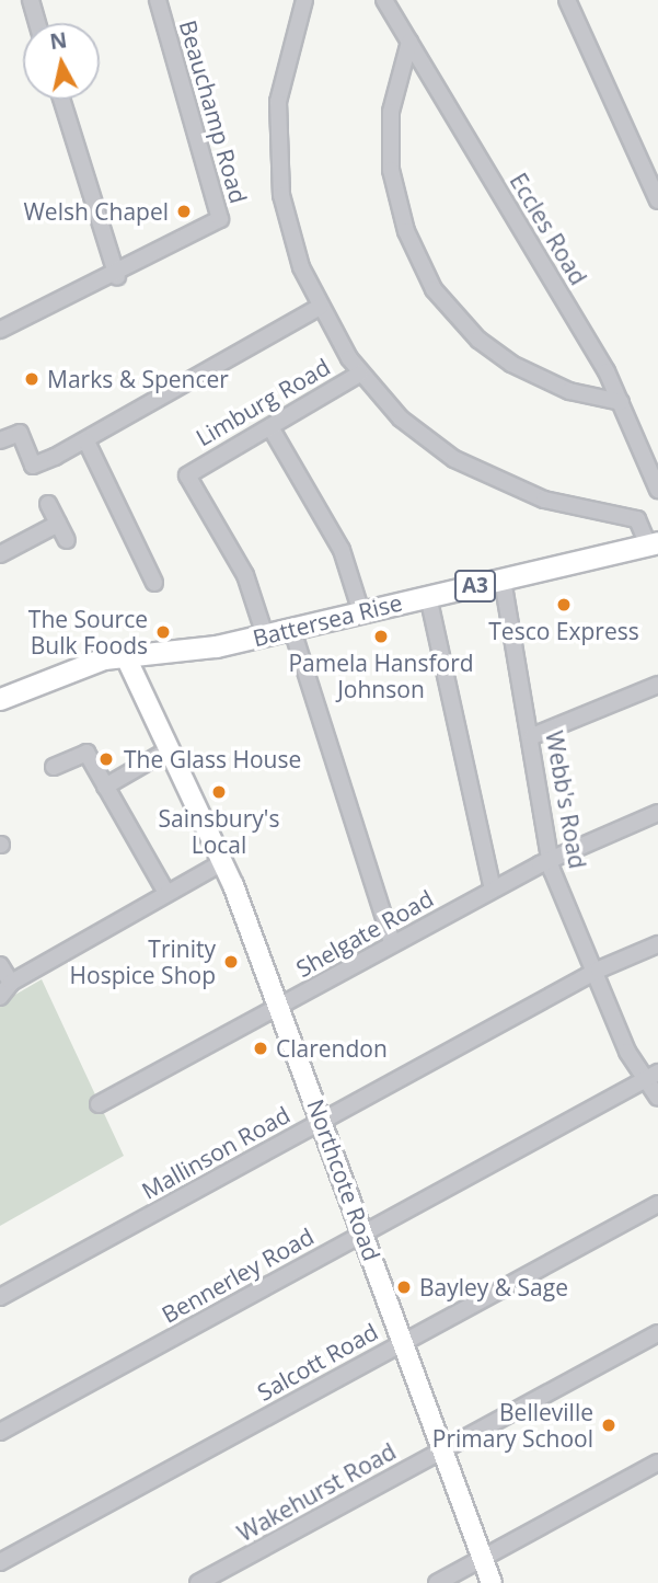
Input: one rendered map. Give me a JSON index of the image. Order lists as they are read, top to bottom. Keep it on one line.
{"streets":{"highway":["A3","Battersea Rise"],"main road":["Northcote Road"],"street":["Beauchamp Road","Eccles Road","Limburg Road","Webb's Road","Shelgate Road","Mallinson Road","Bennerley Road","Salcott Road","Wakehurst Road"]},"crossings":[["Limburg Road","Battersea Rise"],["Battersea Rise","Webb's Road"],["Battersea Rise","Northcote Road"],["Webb's Road","Shelgate Road"],["Webb's Road","Mallinson Road"],["Webb's Road","Bennerley Road"],["Shelgate Road","Northcote Road"],["Mallinson Road","Northcote Road"],["Northcote Road","Bennerley Road"],["Northcote Road","Salcott Road"],["Northcote Road","Wakehurst Road"]],"places":["Welsh Chapel","Marks & Spencer","Tesco Express","The Source Bulk Foods","Pamela Hansford Johnson","The Glass House","Sainsbury's Local","Trinity Hospice Shop","Clarendon","Bayley & Sage","Belleville Primary School"],"north":"top"}
